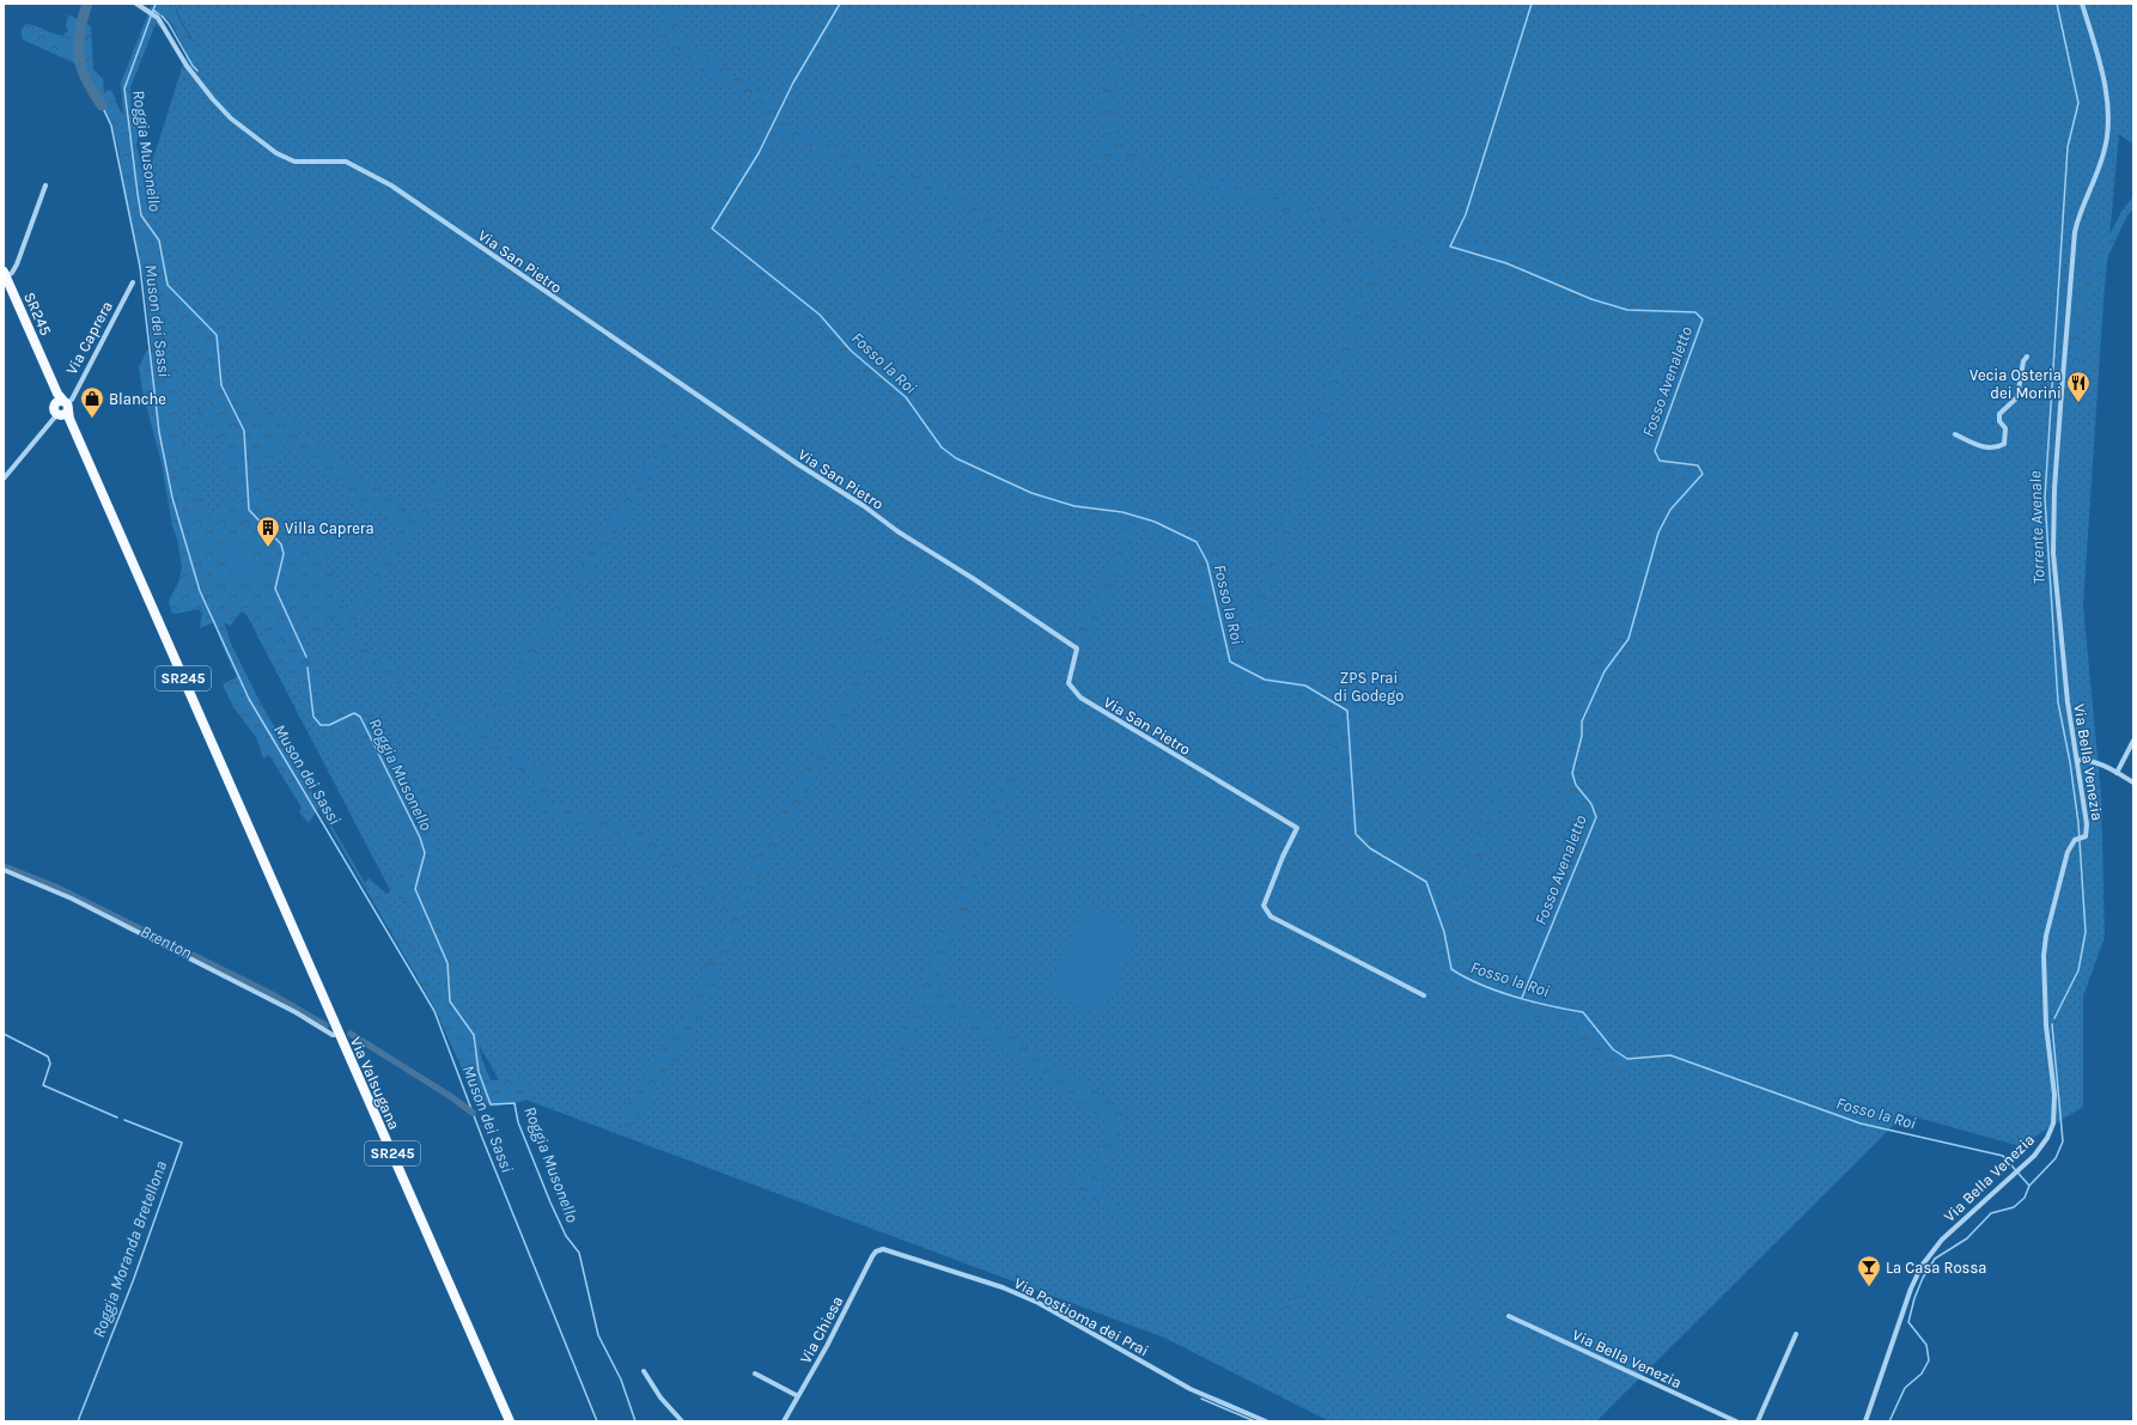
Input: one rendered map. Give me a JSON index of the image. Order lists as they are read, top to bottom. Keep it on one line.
{"streets":{"main road":["SR245","Via Valsugana"],"street":["Via San Pietro","Via Caprera","Via Bella Venezia","Via Postioma dei Prai","Via Chiesa"]},"crossings":[["SR245","Via Caprera"],["SR245","Via Valsugana"],["Via Postioma dei Prai","Via Chiesa"]],"water":["Roggia Musonello","Muson dei Sassi","Fosso la Roi","Fosso Avenaletto","Torrente Avenale","Brenton","Roggia Moranda Bretellona"],"parks":["ZPS Prai di Godego"],"places":{"restaurant":["Vecia Osteria dei Morini"],"shop":["Blanche"],"building":["Villa Caprera"],"bar":["La Casa Rossa"]}}
